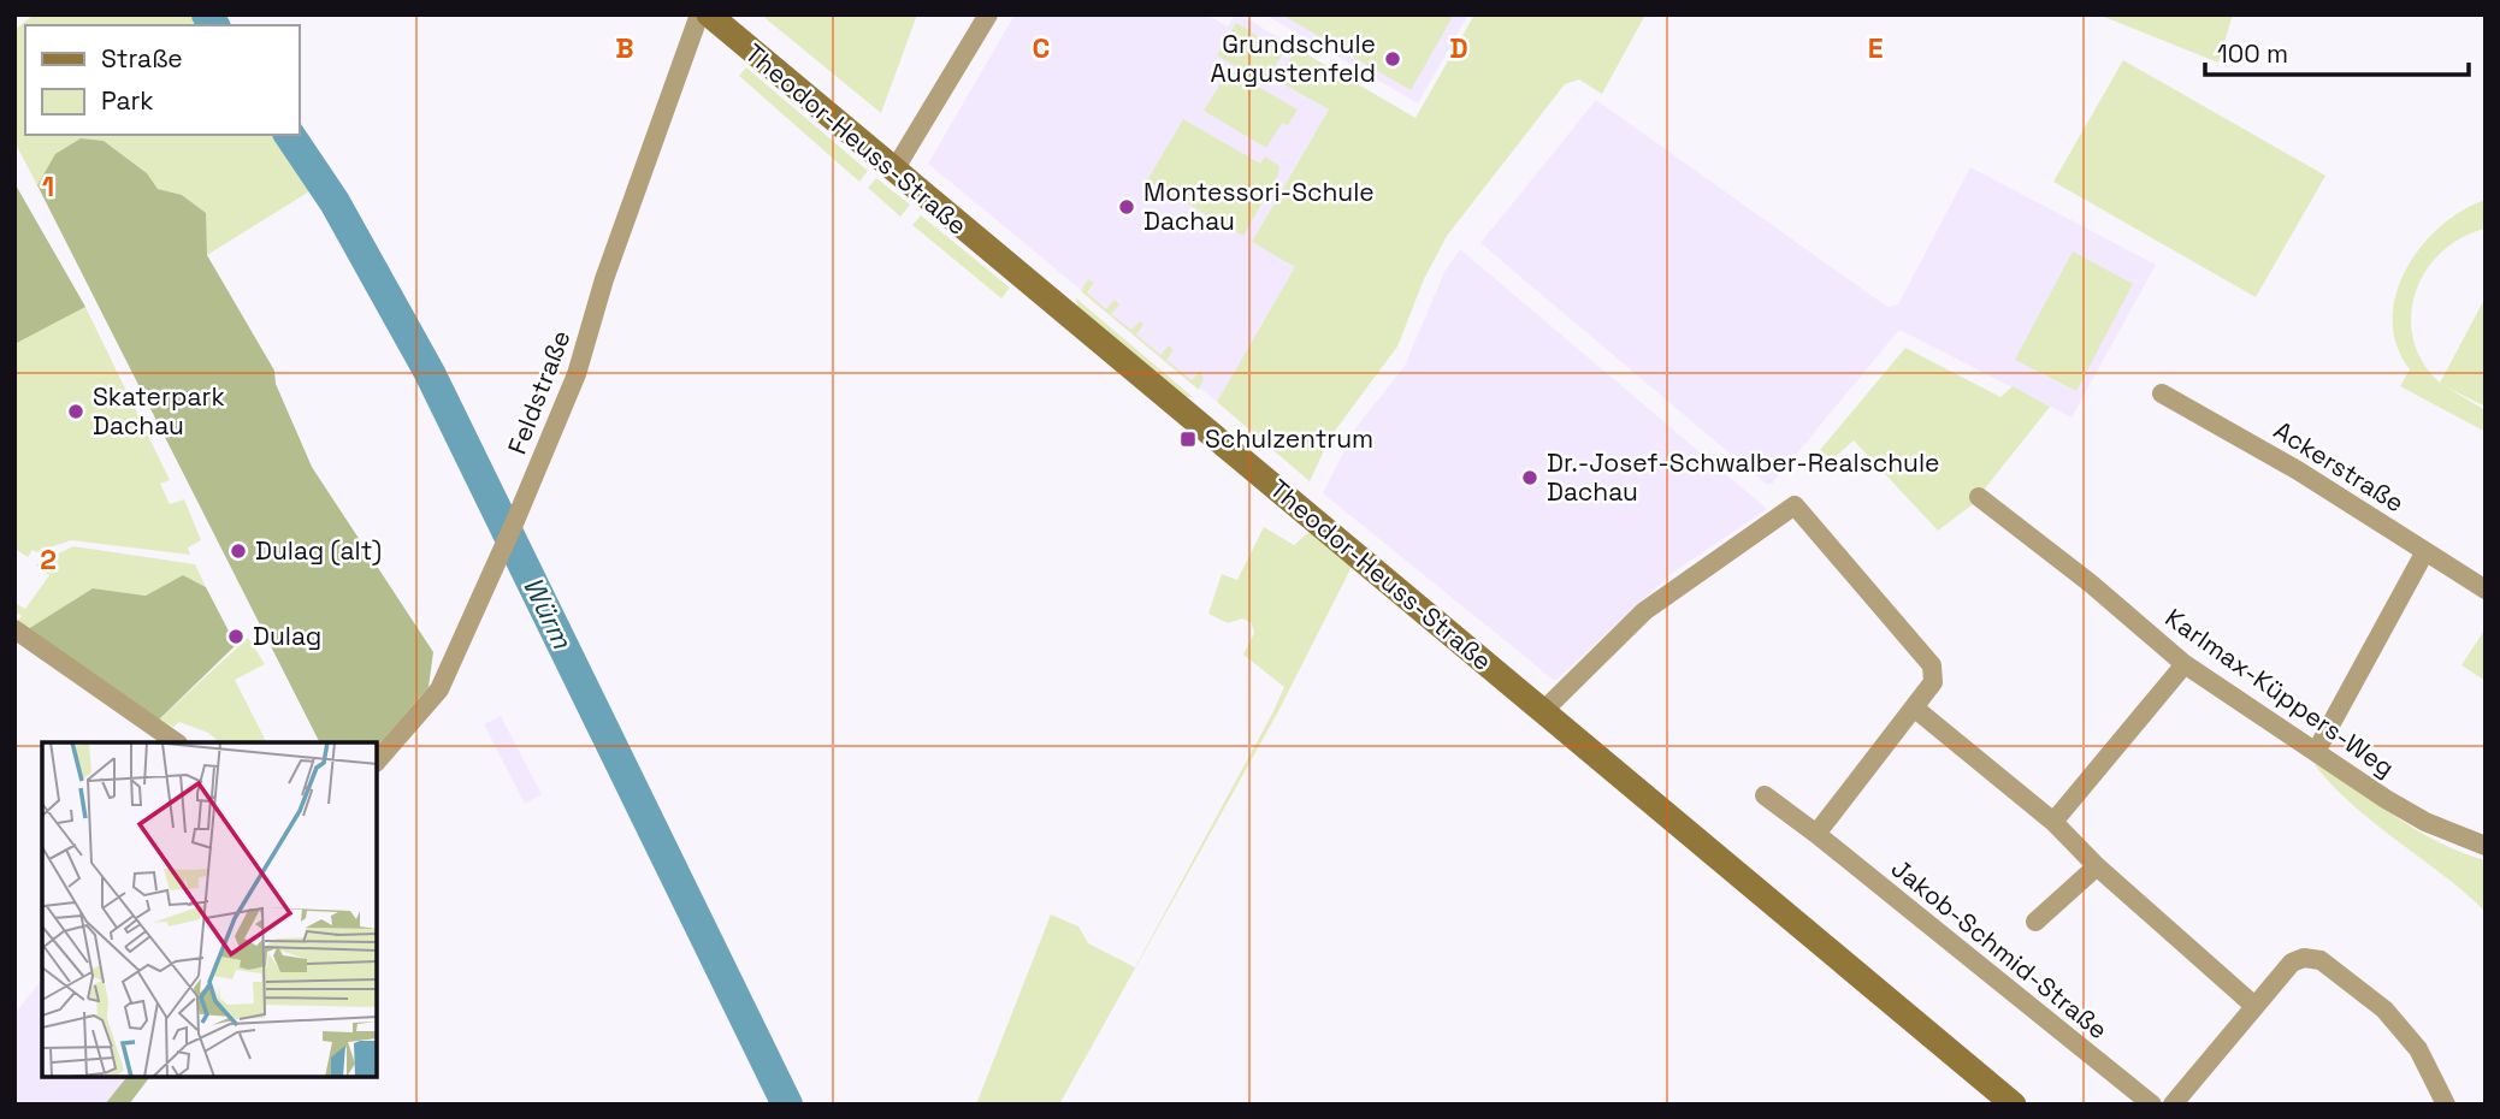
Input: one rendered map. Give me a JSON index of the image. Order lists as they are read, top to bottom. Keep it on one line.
{"streets":{"street":["Theodor-Heuss-Straße","Feldstraße","Ackerstraße","Karlmax-Küppers-Weg","Jakob-Schmid-Straße"]},"water":["Würm"],"places":{"other":["Grundschule Augustenfeld","Montessori-Schule Dachau","Skaterpark Dachau","Dr.-Josef-Schwalber-Realschule Dachau","Dulag (alt)","Dulag"],"transit":["Schulzentrum"]},"legend":["Straße","Park"],"scale_bar":"100 m","grid":{"columns":["B","C","D","E"],"rows":["1","2"]}}
